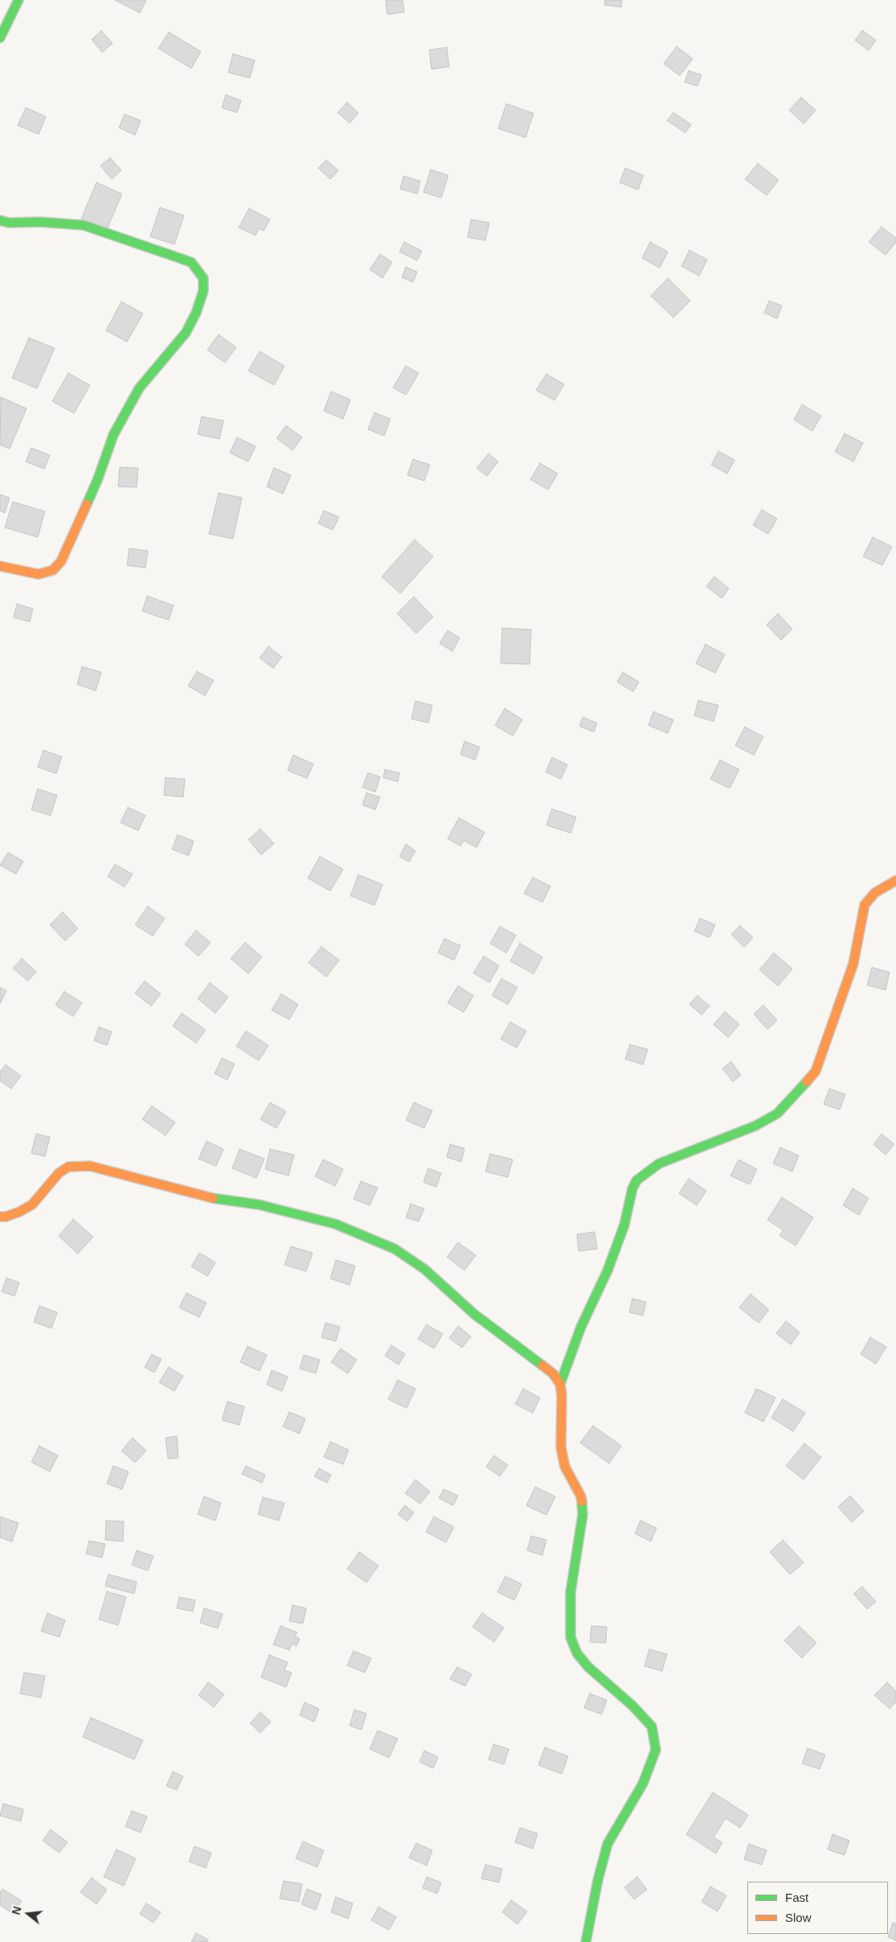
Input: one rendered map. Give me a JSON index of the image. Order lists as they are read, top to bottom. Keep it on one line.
{"legend":["Fast","Slow"],"north":"left"}
